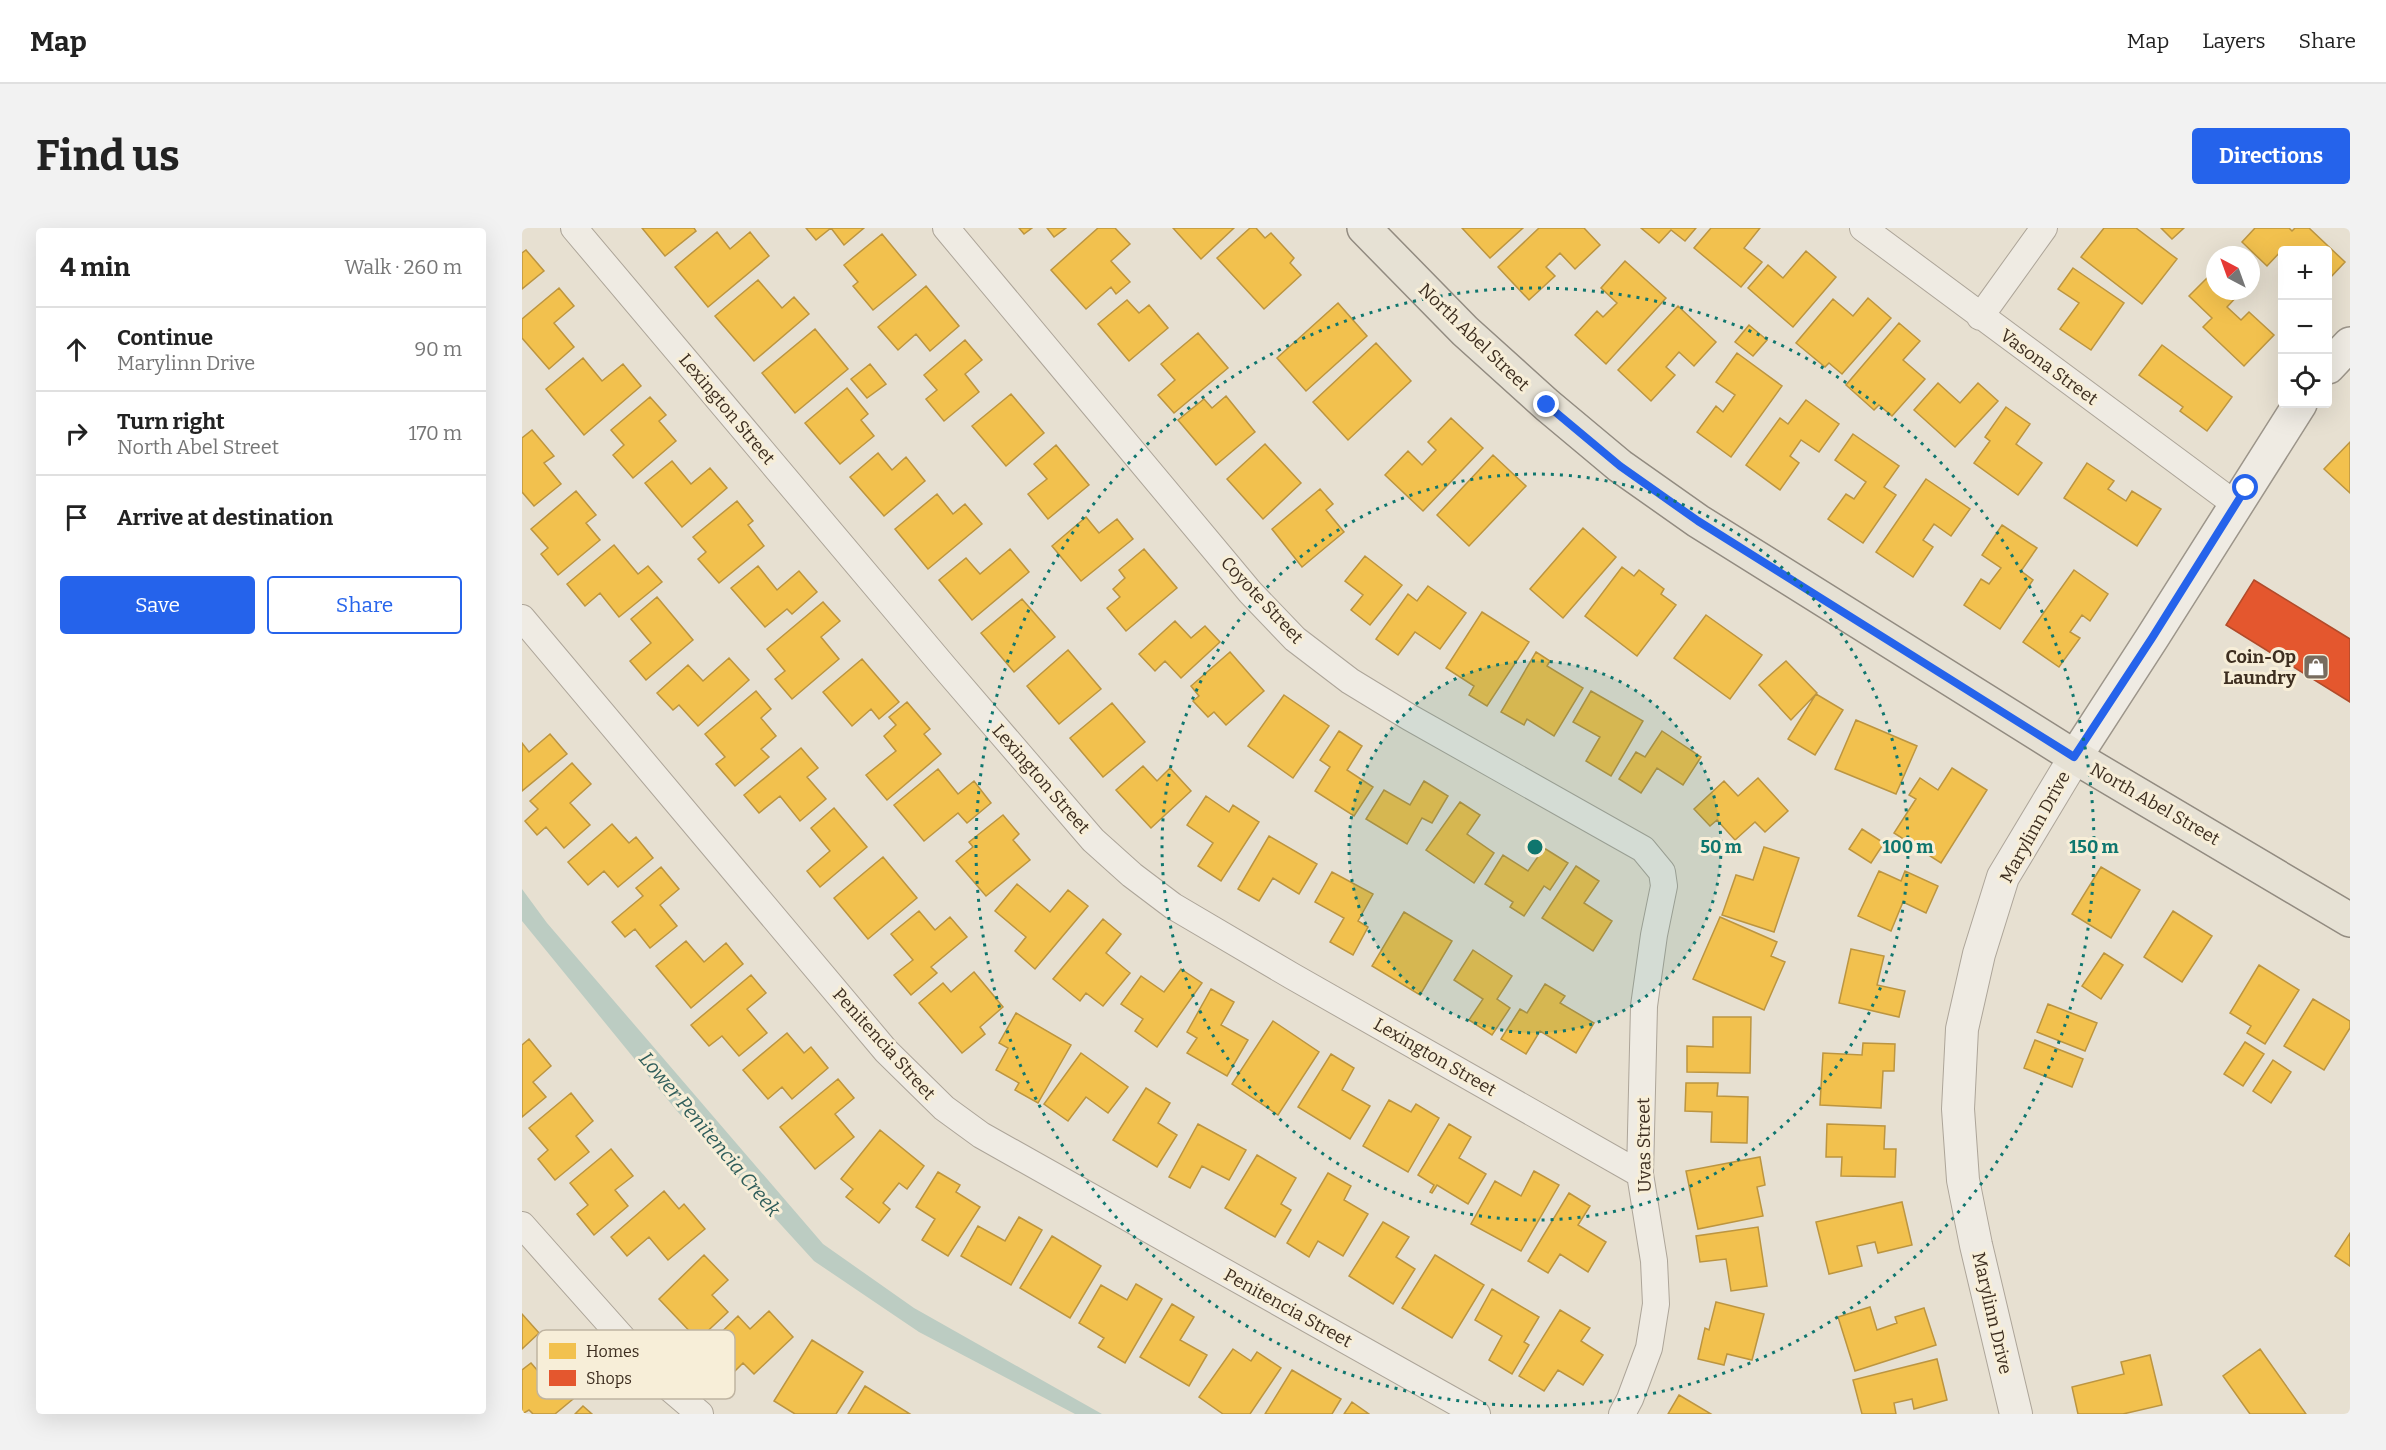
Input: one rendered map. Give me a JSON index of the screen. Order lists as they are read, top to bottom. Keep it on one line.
{"streets":{"main road":["North Abel Street","Marylinn Drive"],"street":["Vasona Street","Lexington Street","Coyote Street","Penitencia Street","Uvas Street"]},"crossings":[["North Abel Street","Marylinn Drive"],["Vasona Street","Marylinn Drive"],["Lexington Street","Uvas Street"],["Coyote Street","Uvas Street"]],"water":["Lower Penitencia Creek"],"places":{"shop":["Coin-Op Laundry"]},"legend":["Homes","Shops"],"north":"top left","page":{"header":"Map","nav":["Map","Layers","Share"],"buttons":["Directions",["Save","Share"]],"title":"Find us","heading":["4 min","Walk · 260 m"],"map_buttons":["+","−"],"list":[["Continue","Marylinn Drive","90 m"],["Turn right","North Abel Street","170 m"],"Arrive at destination"]},"rings":["50 m","100 m","150 m"]}
